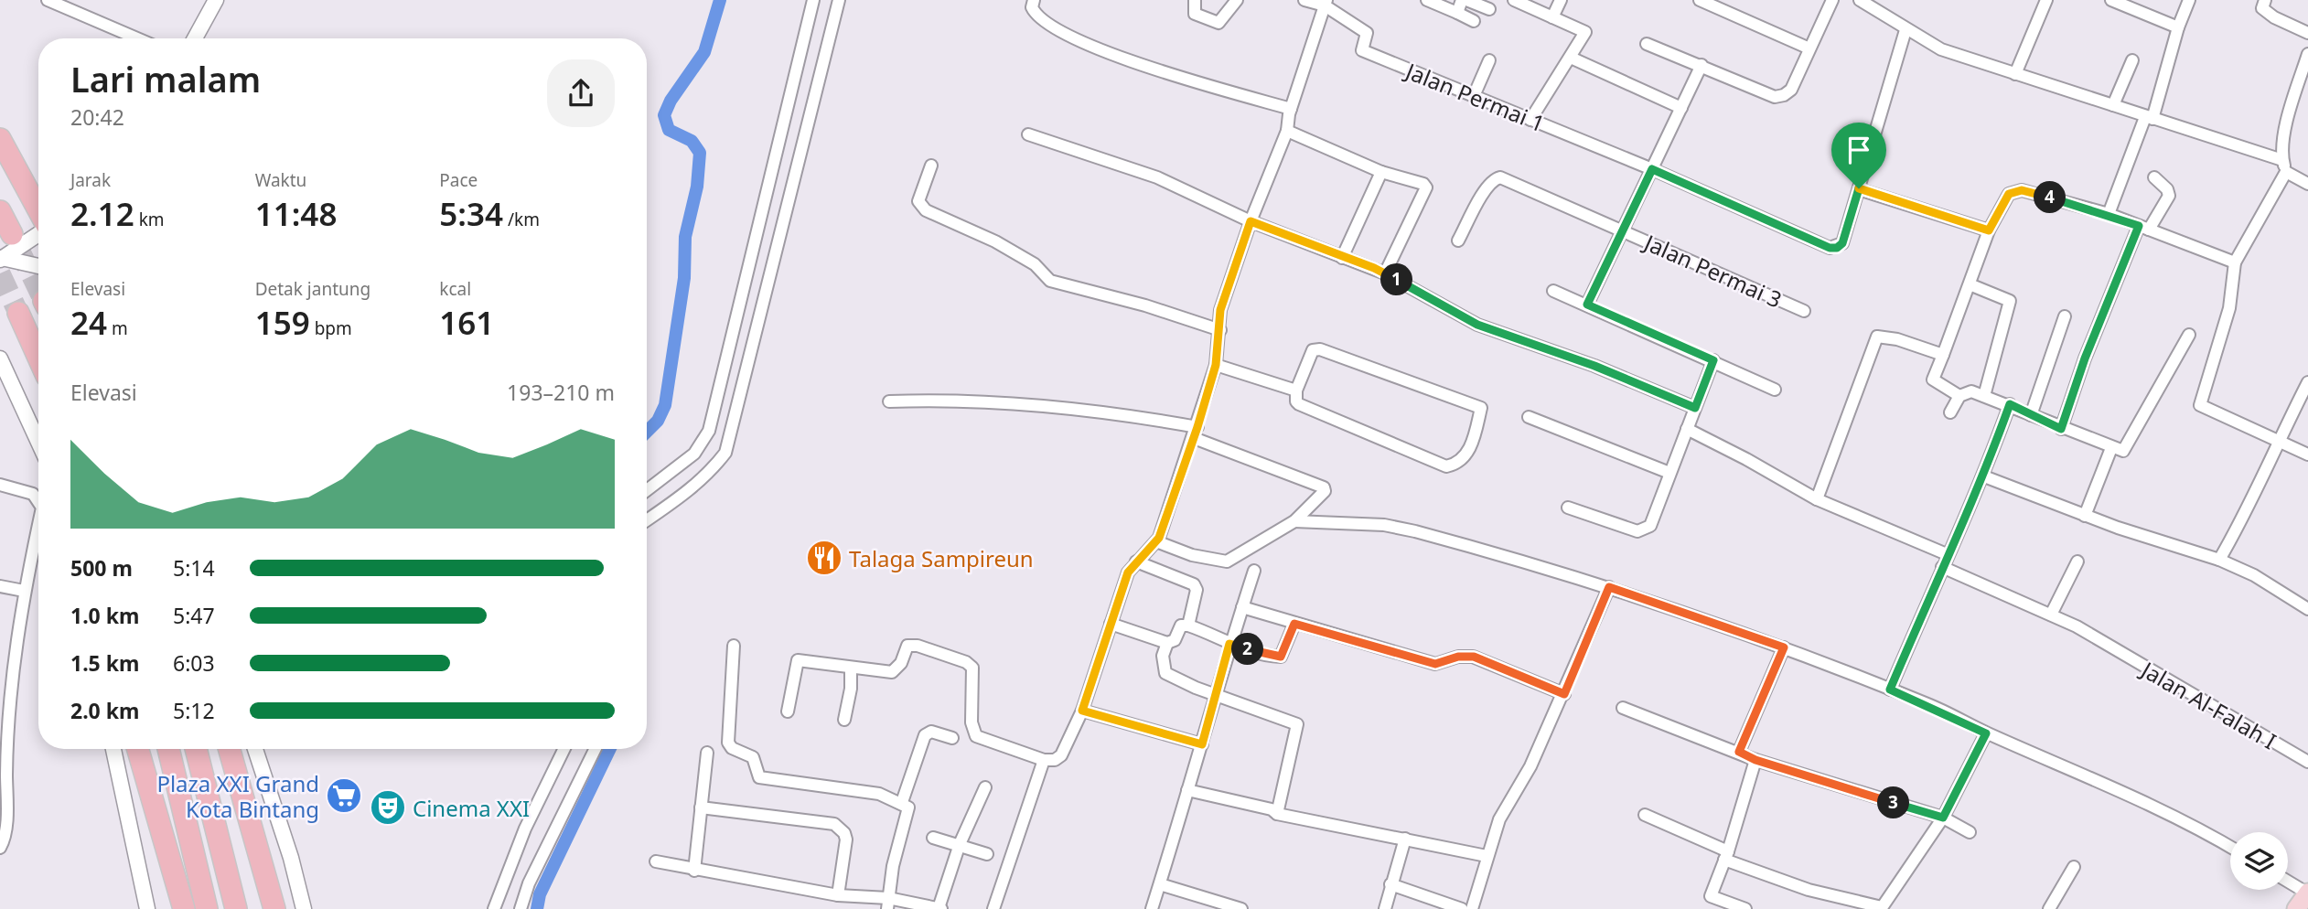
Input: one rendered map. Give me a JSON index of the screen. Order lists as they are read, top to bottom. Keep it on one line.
{"streets":{"street":["Jalan Permai 1","Jalan Permai 3","Jalan Al-Falah I"]},"places":{"restaurant":["Talaga Sampireun"],"supermarket":["Plaza XXI Grand Kota Bintang"],"theatre":["Cinema XXI"]},"page":{"heading":["Lari malam","20:42"],"stats":[["Jarak","2.12 km"],["Waktu","11:48"],["Pace","5:34 /km"],["Elevasi","24 m"],["Detak jantung","159 bpm"],["kcal","161"]],"pins":["4","1","2","3"],"chart":["Elevasi","193–210 m"],"list":[{"name":"500 m","note":"5:14"},{"name":"1.0 km","note":"5:47"},{"name":"1.5 km","note":"6:03"},{"name":"2.0 km","note":"5:12"}]}}
